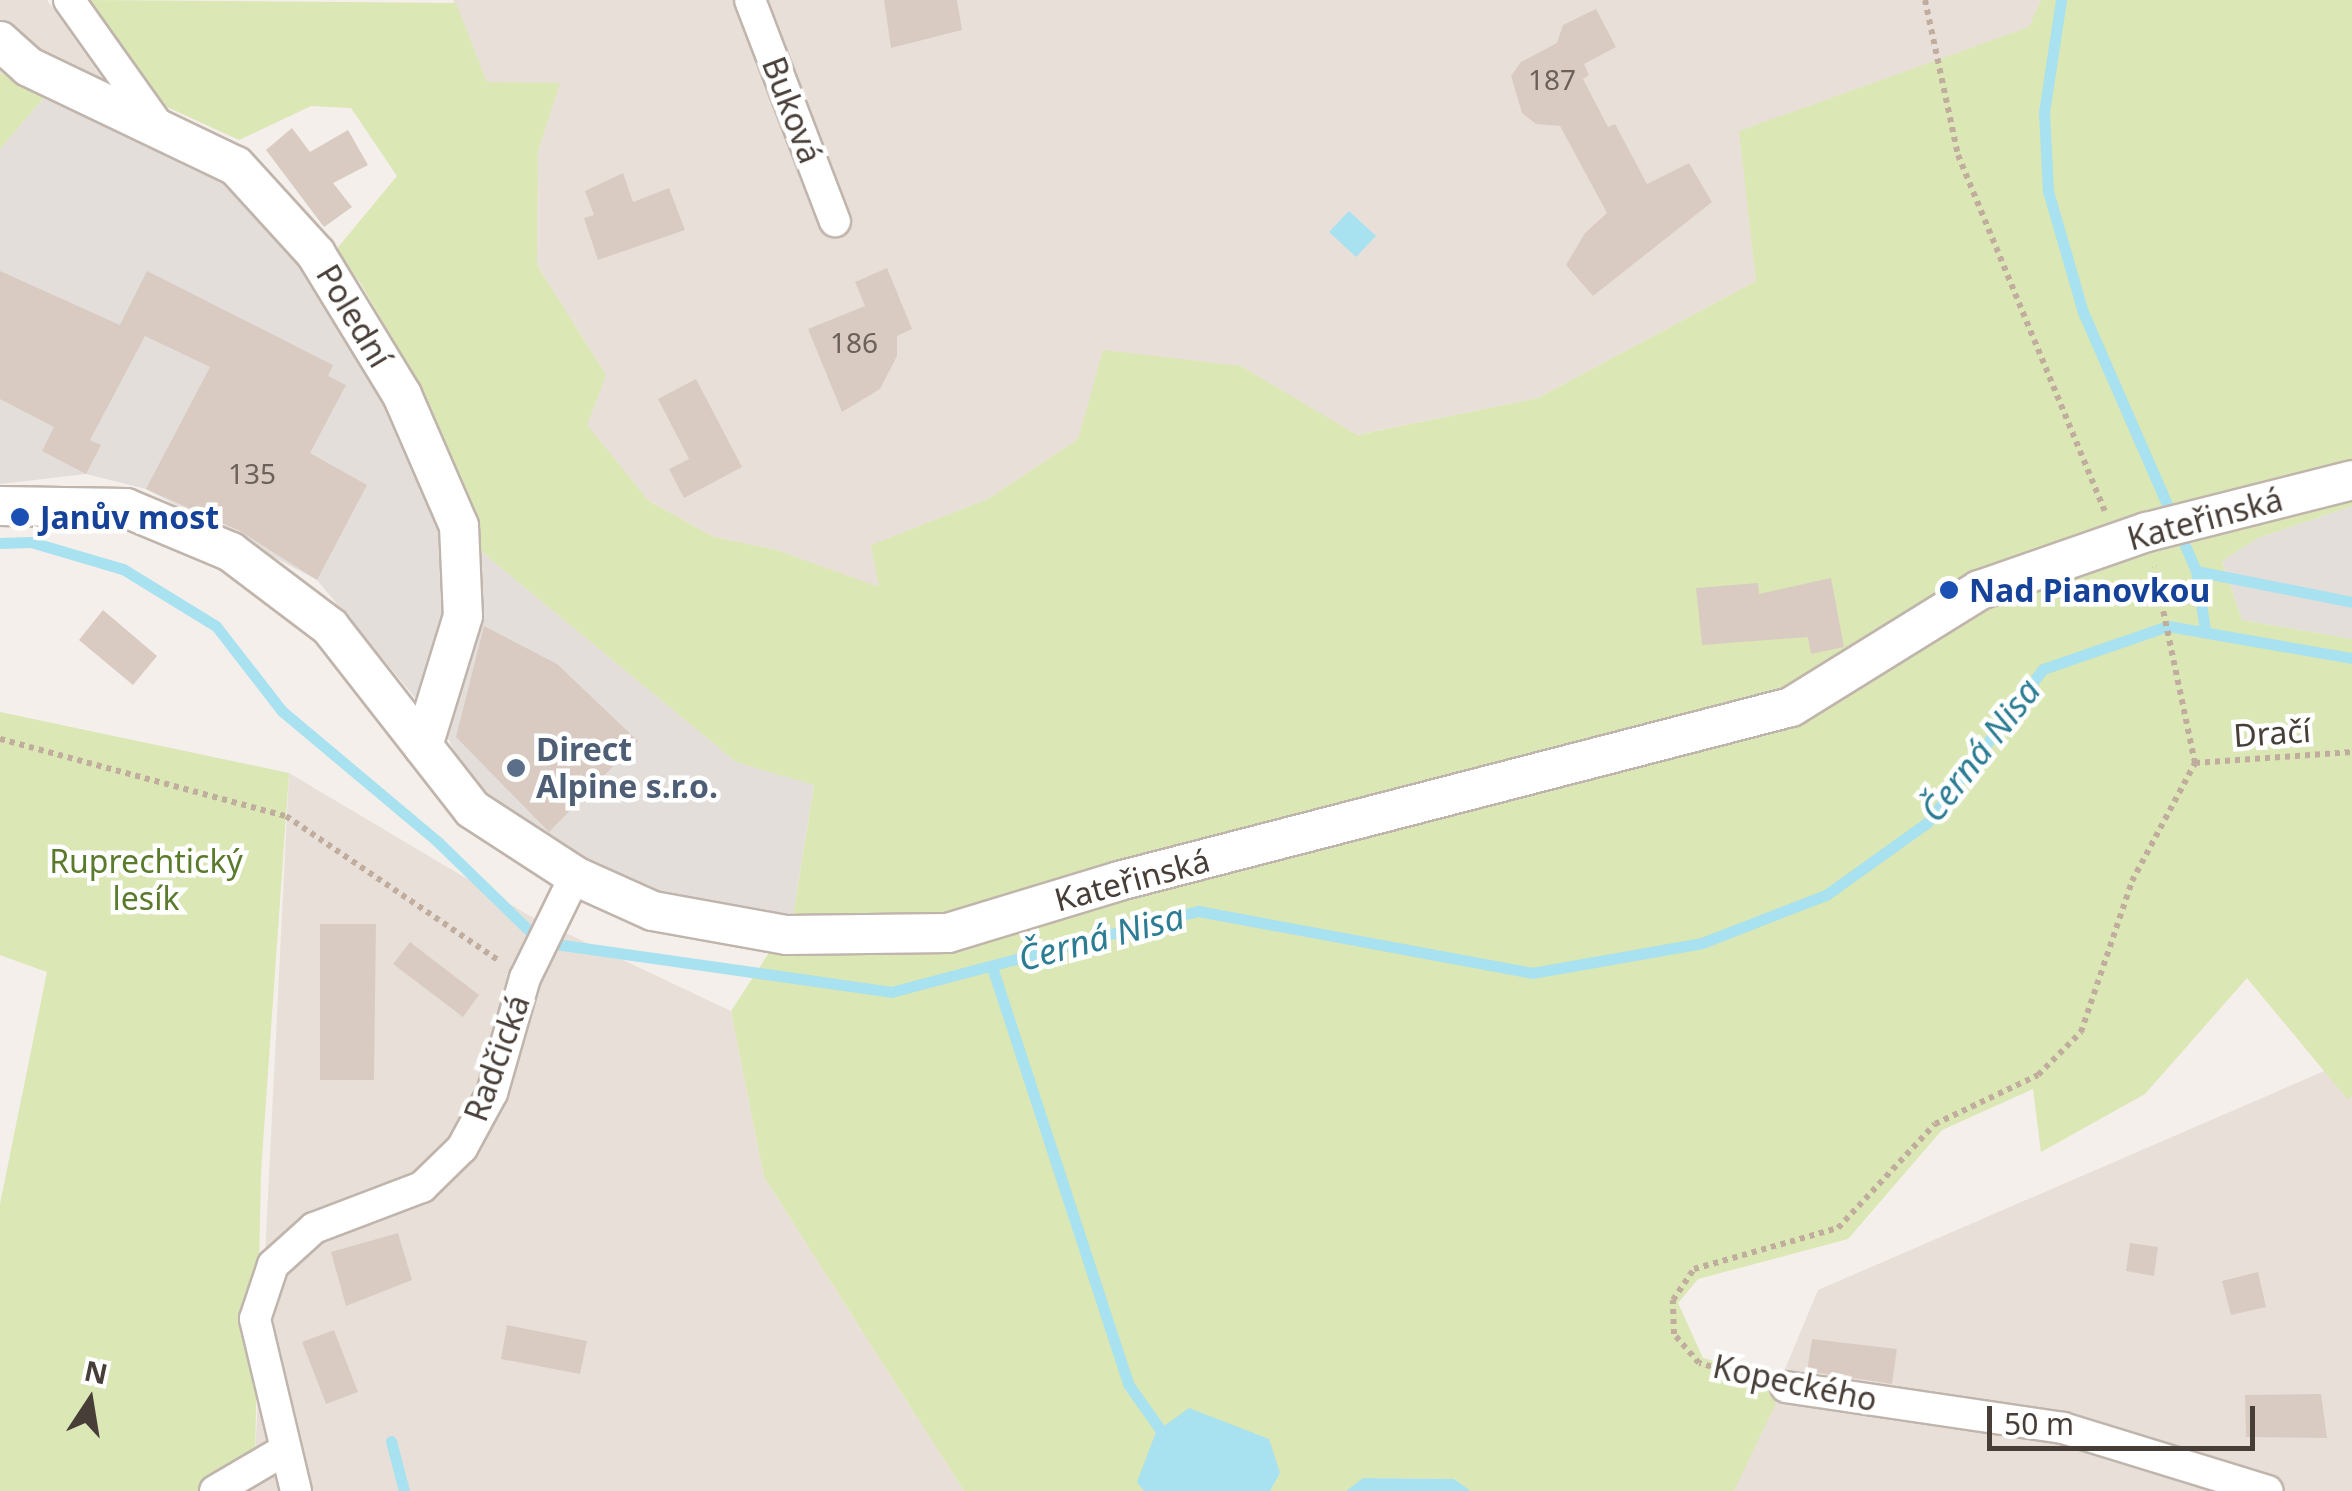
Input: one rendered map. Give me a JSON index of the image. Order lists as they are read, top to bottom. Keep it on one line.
{"streets":{"street":["Buková","Polední","Kateřinská","Radčická","Kopeckého"],"path":["Dračí"]},"crossings":[["Polední","Kateřinská"],["Kateřinská","Radčická"],["Dračí","Kopeckého"]],"water":["Černá Nisa"],"parks":["Ruprechtický lesík"],"places":["Janův most","Nad Pianovkou","Direct Alpine s.r.o."],"house_numbers":["187","186","135"],"scale_bar":"50 m","north":"top"}
